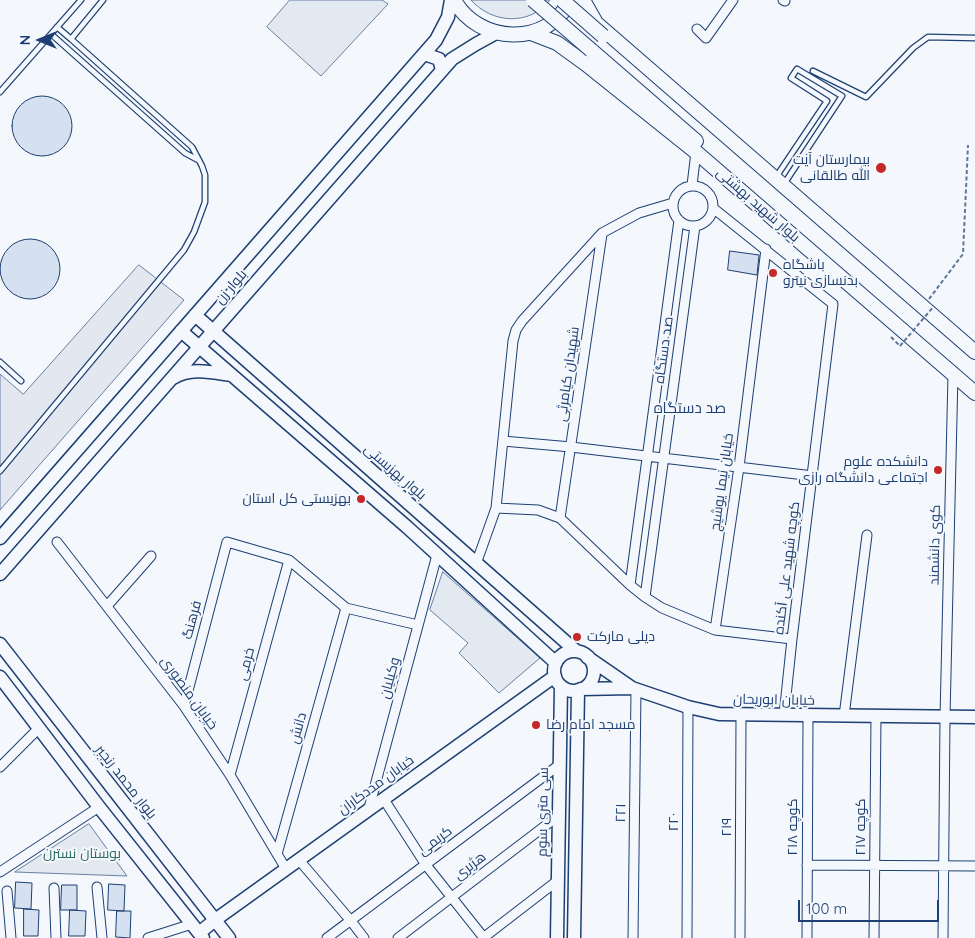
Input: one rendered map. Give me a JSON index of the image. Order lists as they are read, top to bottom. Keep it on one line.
{"streets":{"main road":["بلوار شهید بهشتی","بلوار زن","بلوار بهزیستی","خیابان ابوریحان","بلوار محمد رنجبر","خیابان مددکاران","سی متری سوم"],"street":["صد دستگاه","شهیدان کیامرثی","خیابان نیما یوشیج","کوی دانشمند","کوچه شهید علی آکنده","فرهنگ","خرمی","وکیلیان","خیابان منصوری","دانش","۲۲۱","۲۲۰","۲۱۹","کوچه ۲۱۸","کوچه ۲۱۷","کریمی","هژبری"]},"crossings":[["بلوار شهید بهشتی","کوی دانشمند"],["بلوار زن","بلوار بهزیستی"],["بلوار بهزیستی","خیابان ابوریحان"],["بلوار بهزیستی","خیابان مددکاران"],["بلوار بهزیستی","سی متری سوم"],["خیابان نیما یوشیج","کوچه شهید علی آکنده"],["کوی دانشمند","خیابان ابوریحان"],["کوچه شهید علی آکنده","خیابان ابوریحان"],["فرهنگ","خرمی"],["فرهنگ","خیابان منصوری"],["خرمی","خیابان منصوری"],["وکیلیان","خیابان مددکاران"],["خیابان منصوری","دانش"],["خیابان منصوری","خیابان مددکاران"],["خیابان ابوریحان","خیابان مددکاران"],["خیابان ابوریحان","سی متری سوم"],["خیابان ابوریحان","۲۲۱"],["خیابان ابوریحان","۲۲۰"],["خیابان ابوریحان","۲۱۹"],["خیابان ابوریحان","کوچه ۲۱۸"],["خیابان ابوریحان","کوچه ۲۱۷"],["بلوار محمد رنجبر","خیابان مددکاران"],["خیابان مددکاران","سی متری سوم"],["سی متری سوم","کریمی"],["سی متری سوم","هژبری"]],"districts":["صد دستگاه"],"parks":["بوستان نسترن"],"places":["بیمارستان آیت الله طالقانی","باشگاه بدنسازی نیترو","دانشکده علوم اجتماعی دانشگاه رازی","بهزیستی کل استان","دیلی مارکت","مسجد امام رضا"],"scale_bar":"100 m","north":"left"}
